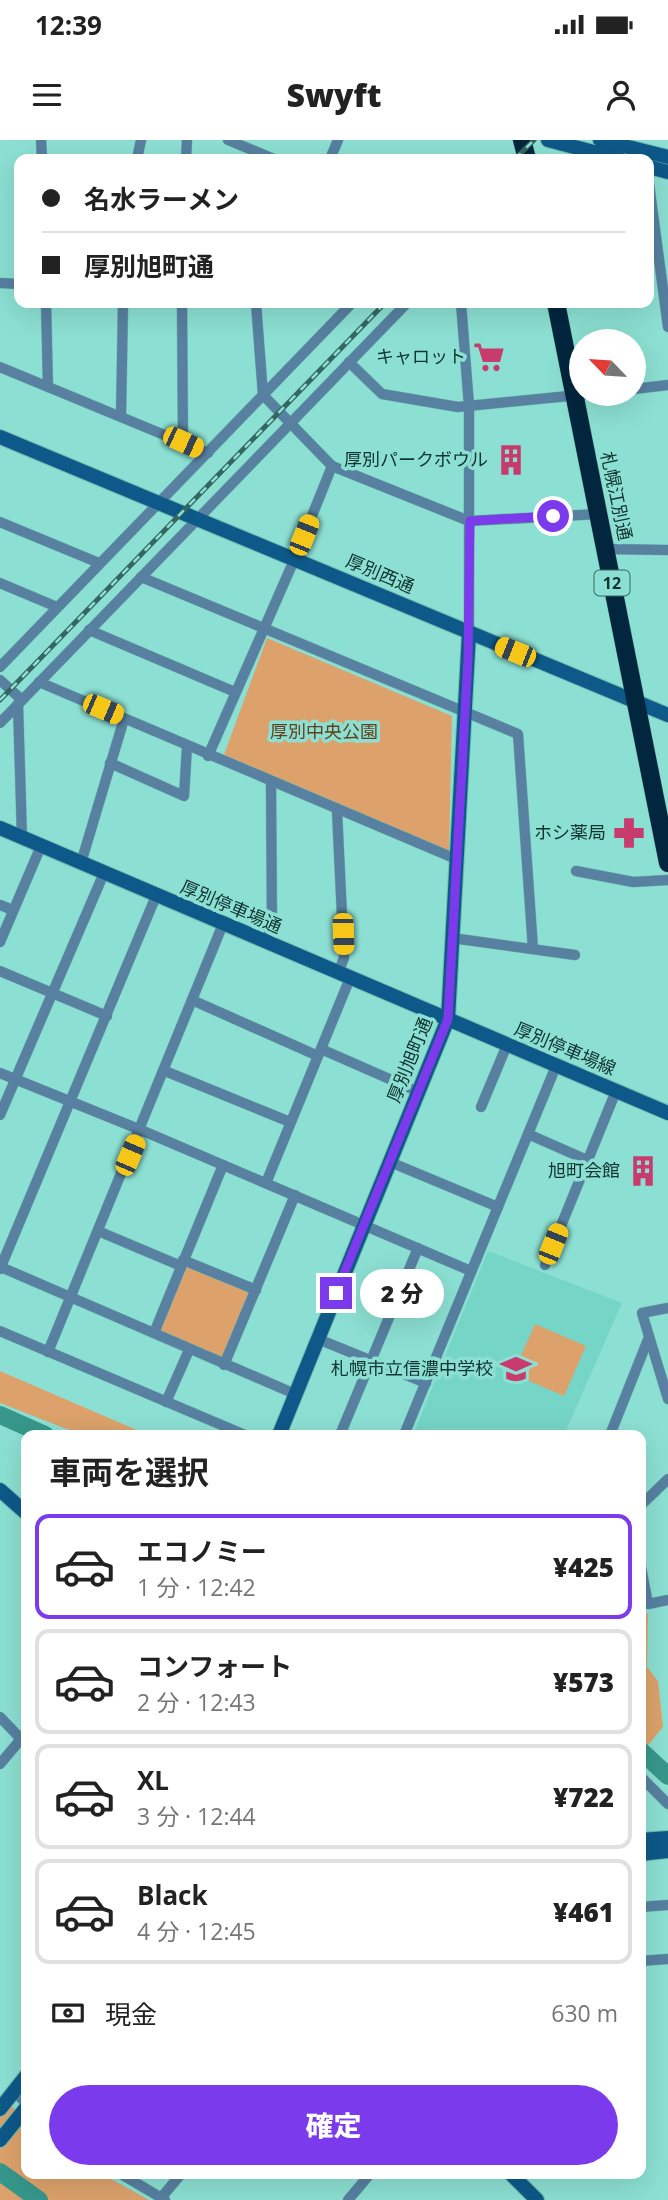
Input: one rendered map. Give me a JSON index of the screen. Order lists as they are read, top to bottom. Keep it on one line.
{"streets":{"highway":["札幌江別通","12"],"street":["厚別西通","厚別停車場通","厚別停車場線","厚別旭町通"]},"crossings":[["札幌江別通","厚別西通"],["厚別西通","厚別旭町通"],["厚別停車場通","厚別停車場線"],["厚別停車場通","厚別旭町通"],["厚別停車場線","厚別旭町通"]],"parks":["厚別中央公園"],"places":{"supermarket":["キャロット"],"building":["厚別パークボウル","旭町会館"],"pharmacy":["ホシ薬局"],"school or university":["札幌市立信濃中学校"]},"north":"top left","page":{"status":"12:39","header":"Swyft","banner":["名水ラーメン","厚別旭町通"],"bubble":"2 分","heading":"車両を選択","list":[{"name":"エコノミー","note":"1 分 · 12:42","value":"¥425"},{"name":"コンフォート","note":"2 分 · 12:43","value":"¥573"},{"name":"XL","note":"3 分 · 12:44","value":"¥722"},{"name":"Black","note":"4 分 · 12:45","value":"¥461"}],"pay":["現金","630 m"],"buttons":"確定"}}
